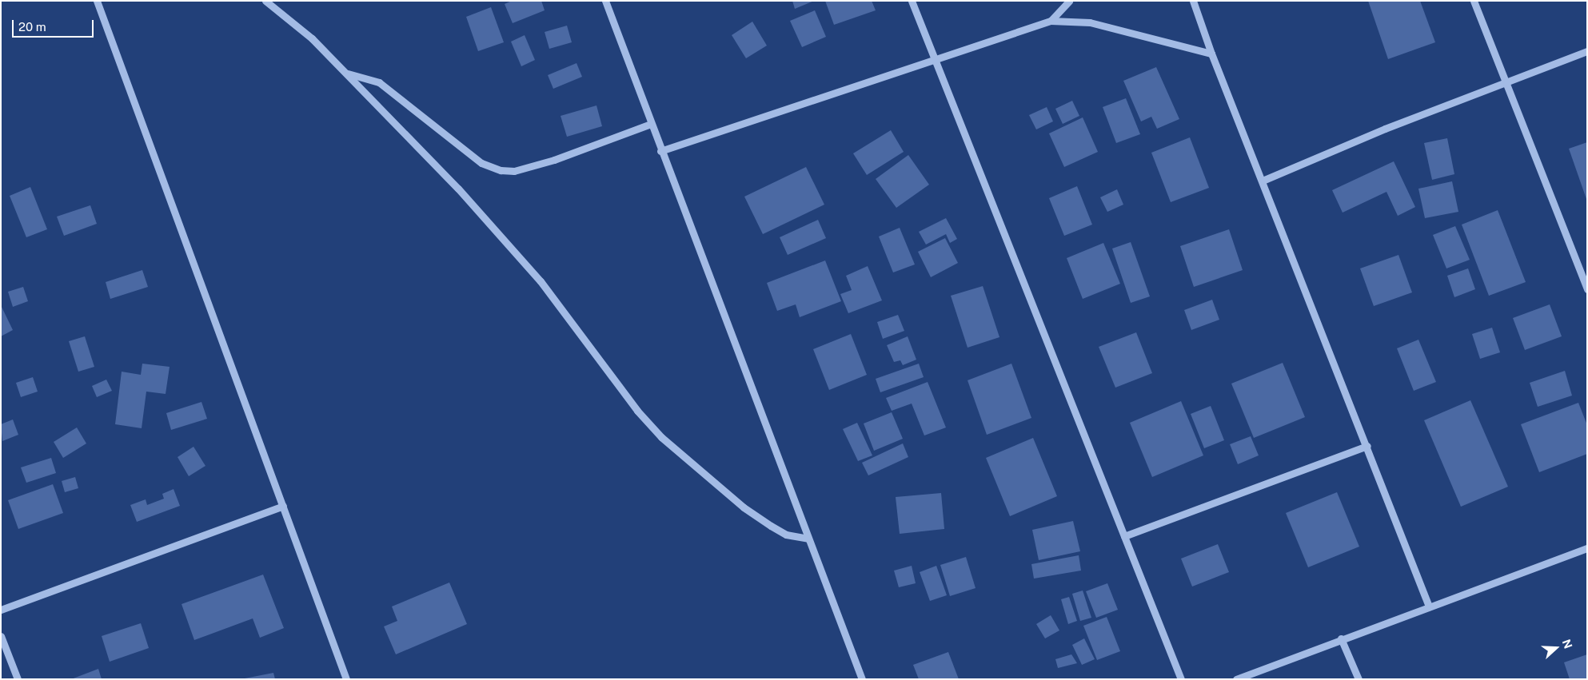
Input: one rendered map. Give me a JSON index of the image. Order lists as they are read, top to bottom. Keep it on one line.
{"scale_bar":"20 m","north":"right"}
